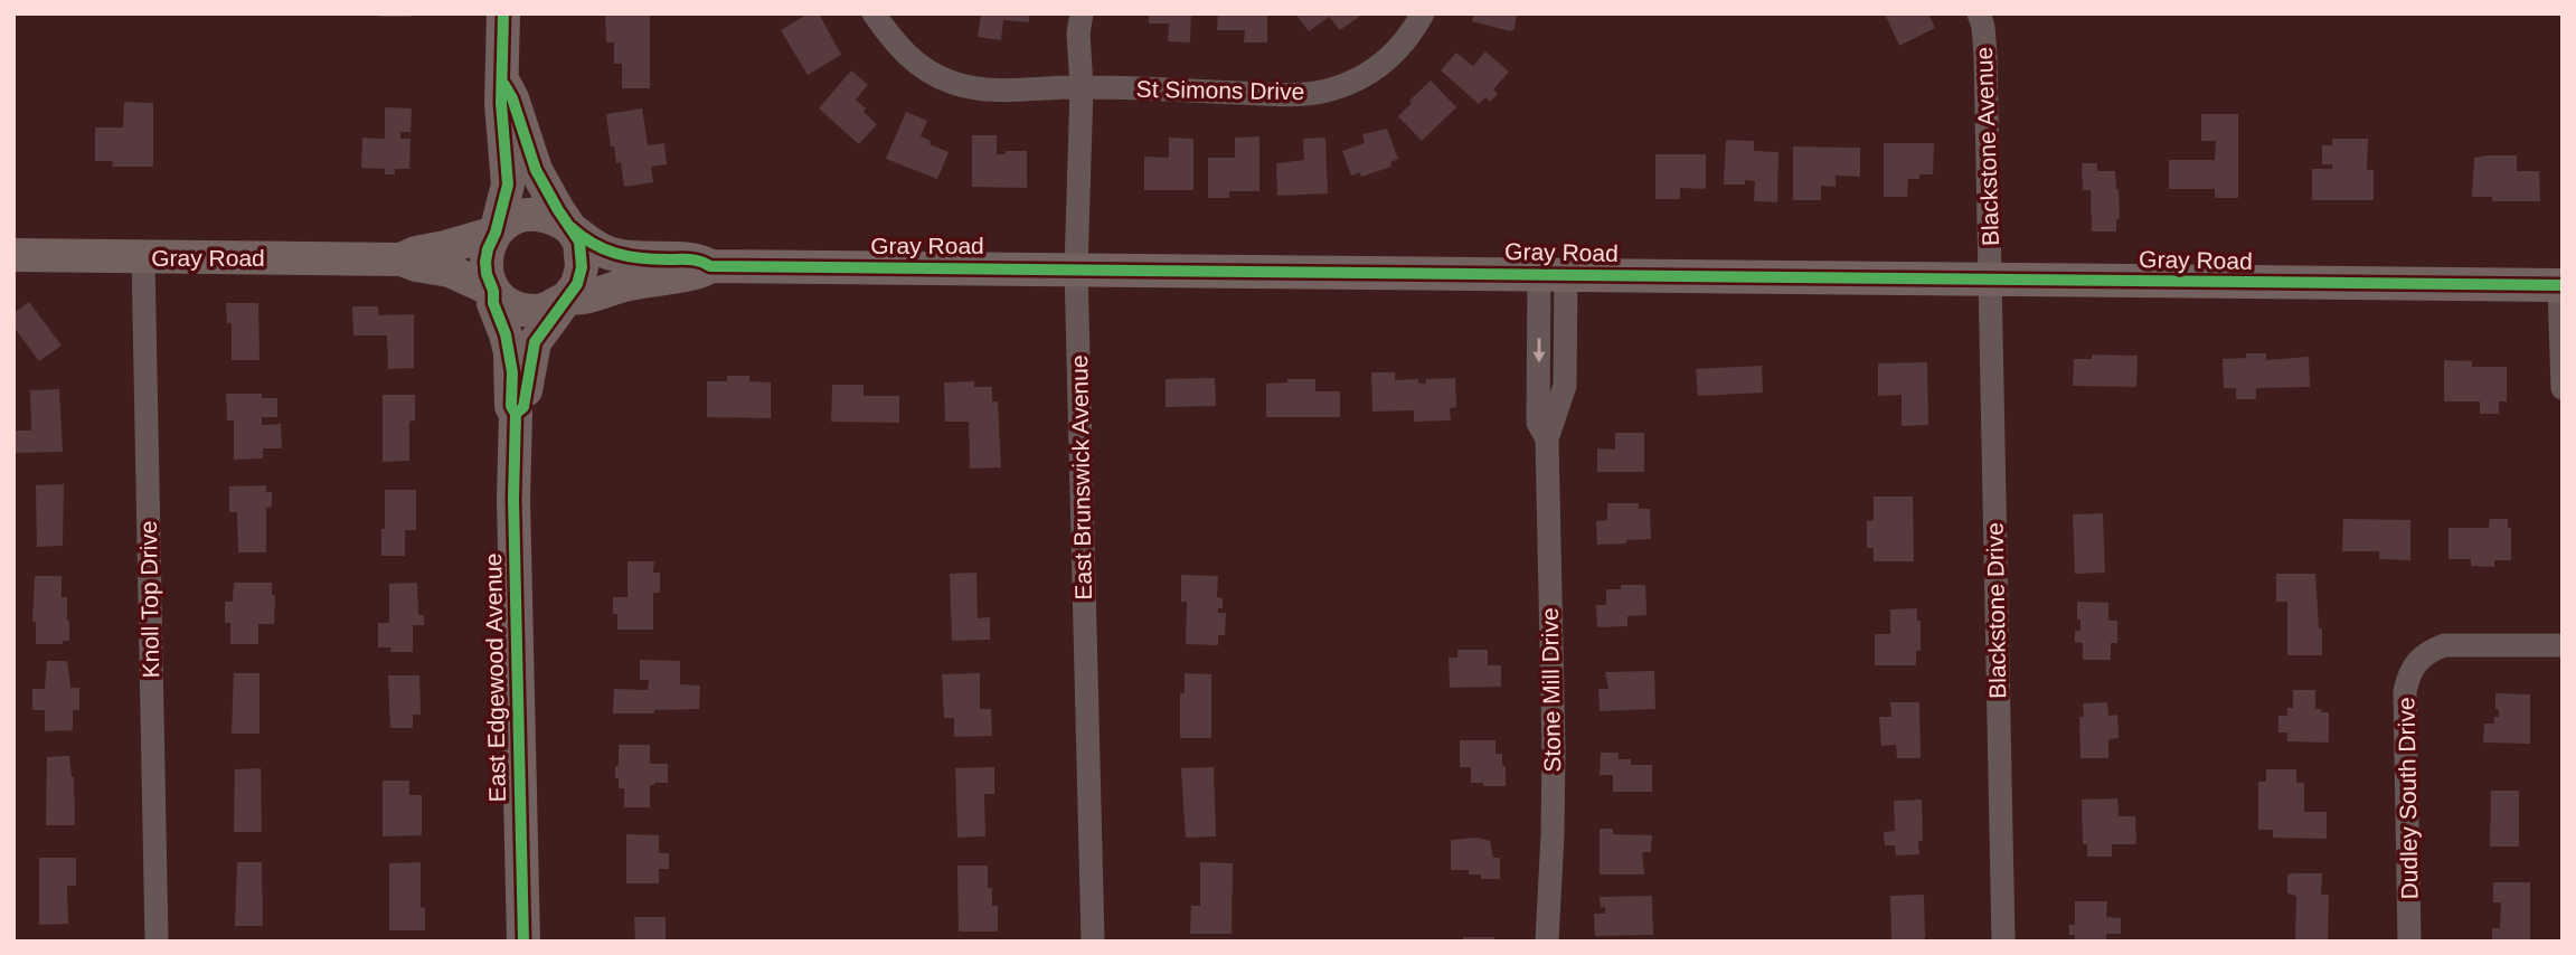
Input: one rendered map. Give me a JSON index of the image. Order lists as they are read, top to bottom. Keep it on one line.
{"streets":{"street":["St Simons Drive","Blackstone Avenue","Gray Road","East Brunswick Avenue","Knoll Top Drive","Blackstone Drive","East Edgewood Avenue","Stone Mill Drive","Dudley South Drive"]},"crossings":[["St Simons Drive","East Brunswick Avenue"],["Blackstone Avenue","Gray Road"],["Blackstone Avenue","Blackstone Drive"],["Gray Road","East Brunswick Avenue"],["Gray Road","Knoll Top Drive"],["Gray Road","Blackstone Drive"],["Gray Road","East Edgewood Avenue"],["Gray Road","Stone Mill Drive"]]}
